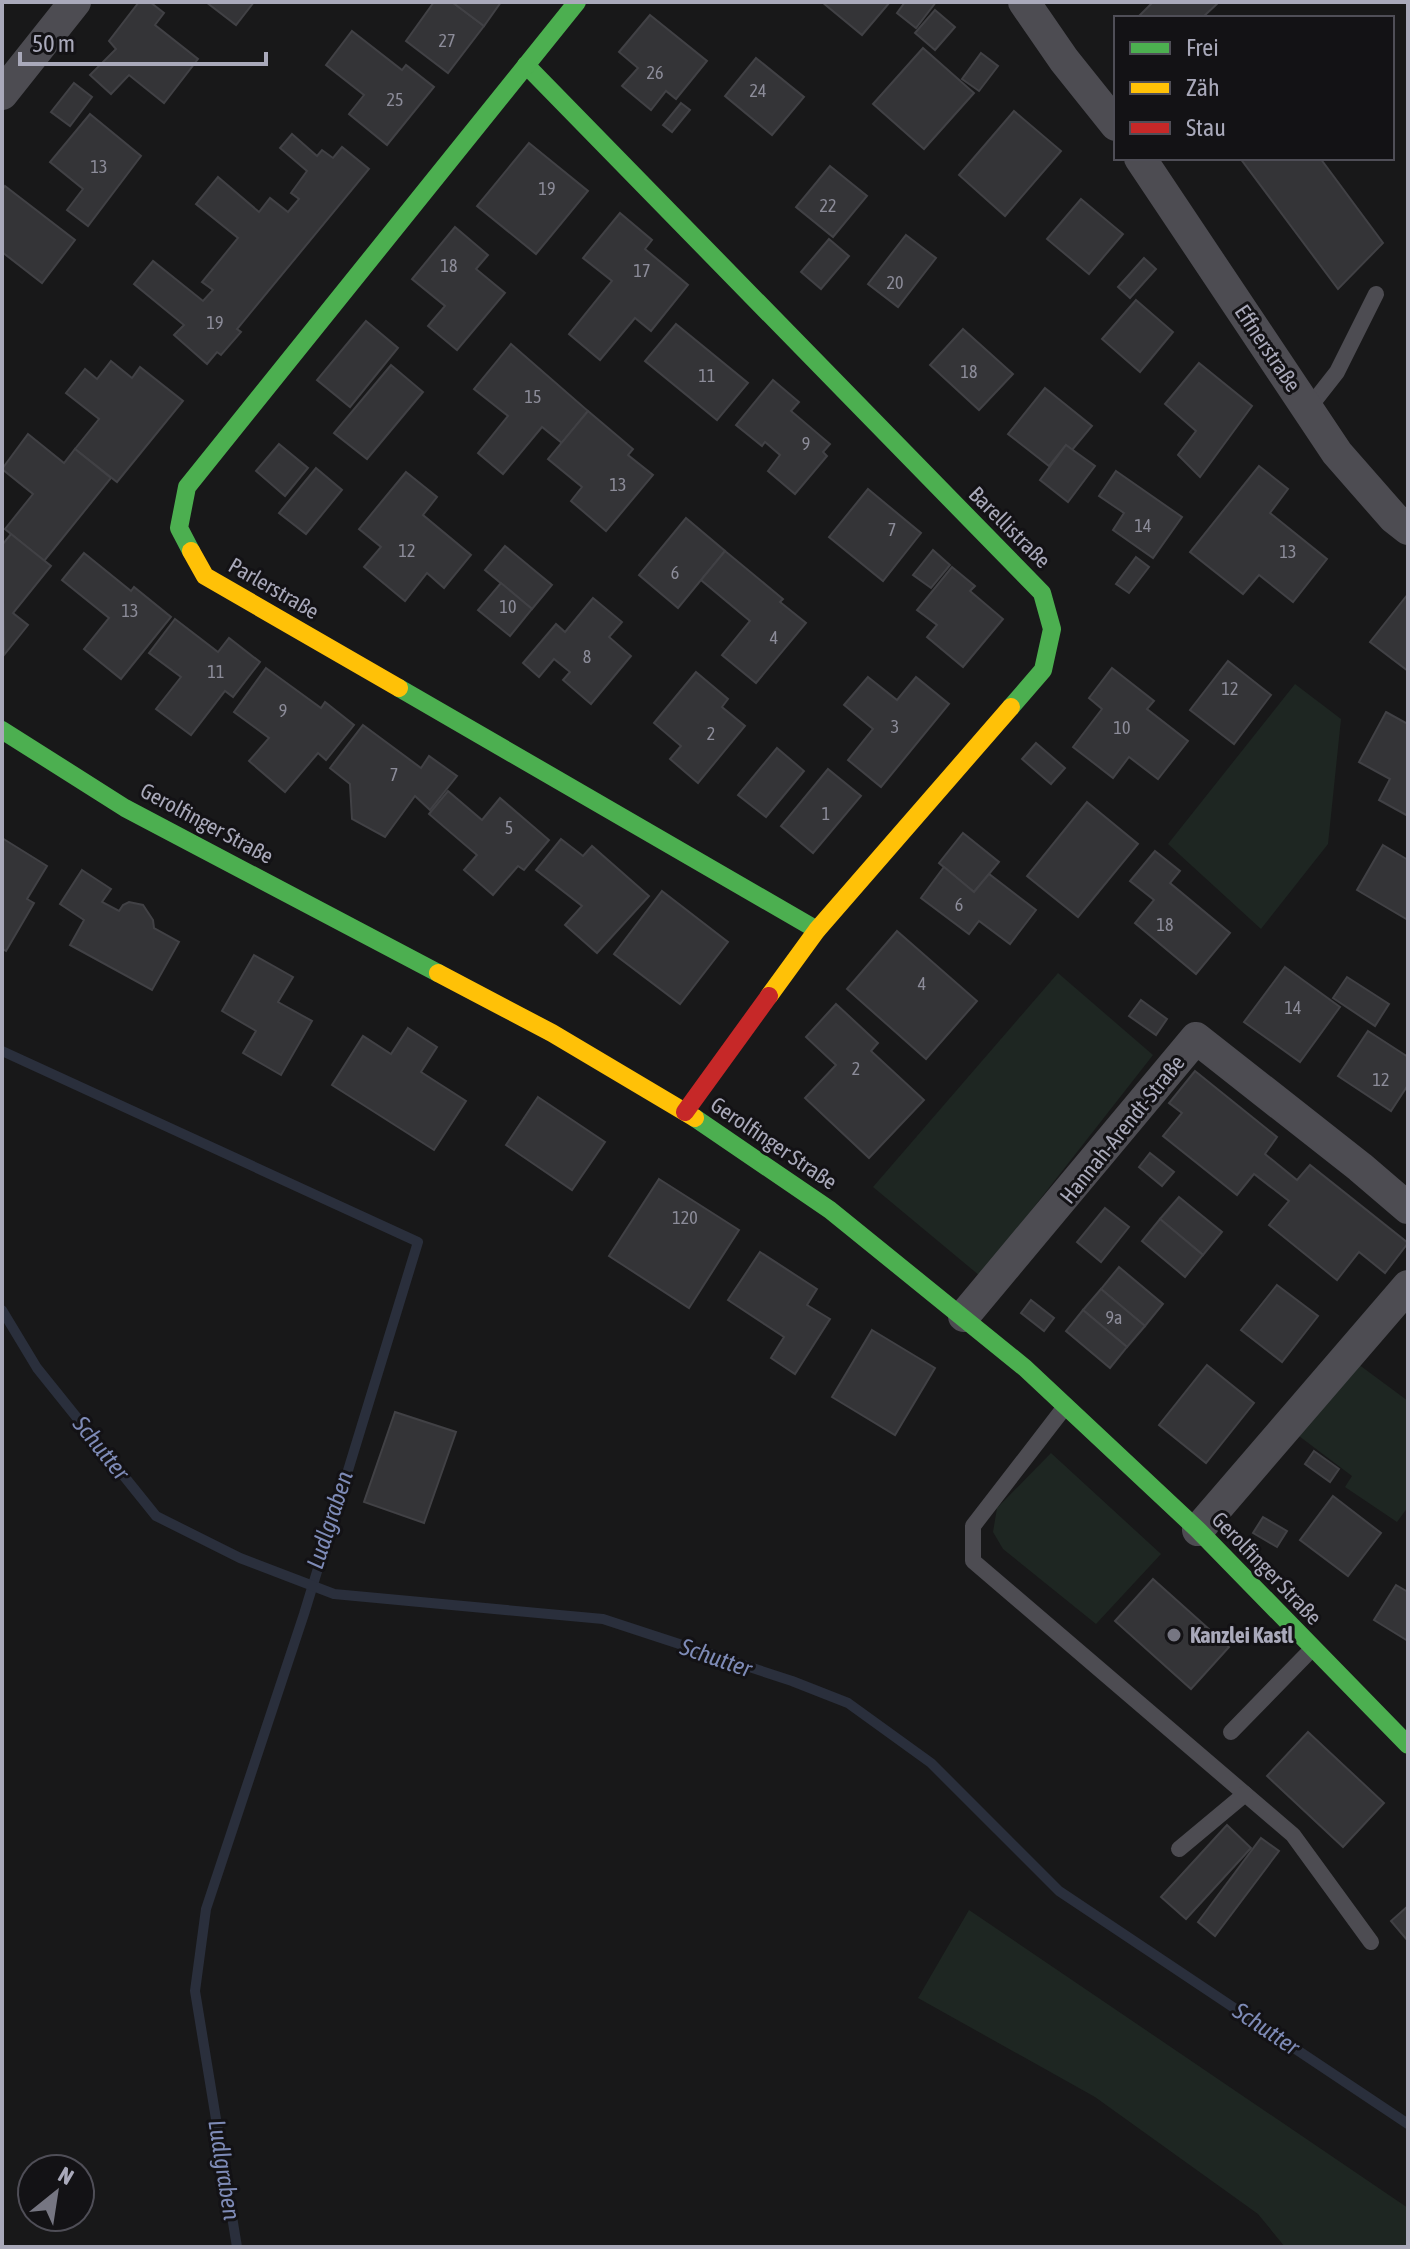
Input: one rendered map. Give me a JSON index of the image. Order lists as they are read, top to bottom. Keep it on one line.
{"streets":{"street":["Effnerstraße","Barellistraße","Parlerstraße","Gerolfinger Straße","Hannah-Arendt-Straße"]},"crossings":[["Barellistraße","Parlerstraße"],["Barellistraße","Gerolfinger Straße"],["Gerolfinger Straße","Hannah-Arendt-Straße"]],"water":["Schutter","Ludlgraben"],"places":["Kanzlei Kastl"],"house_numbers":["27","26","24","25","13","19","22","18","17","20","19","18","11","15","9","13","14","7","12","13","6","10","13","4","8","11","12","9","3","10","2","7","1","5","6","18","4","14","2","12","120","9a"],"legend":["Frei","Zäh","Stau"],"scale_bar":"50 m","north":"top right"}
